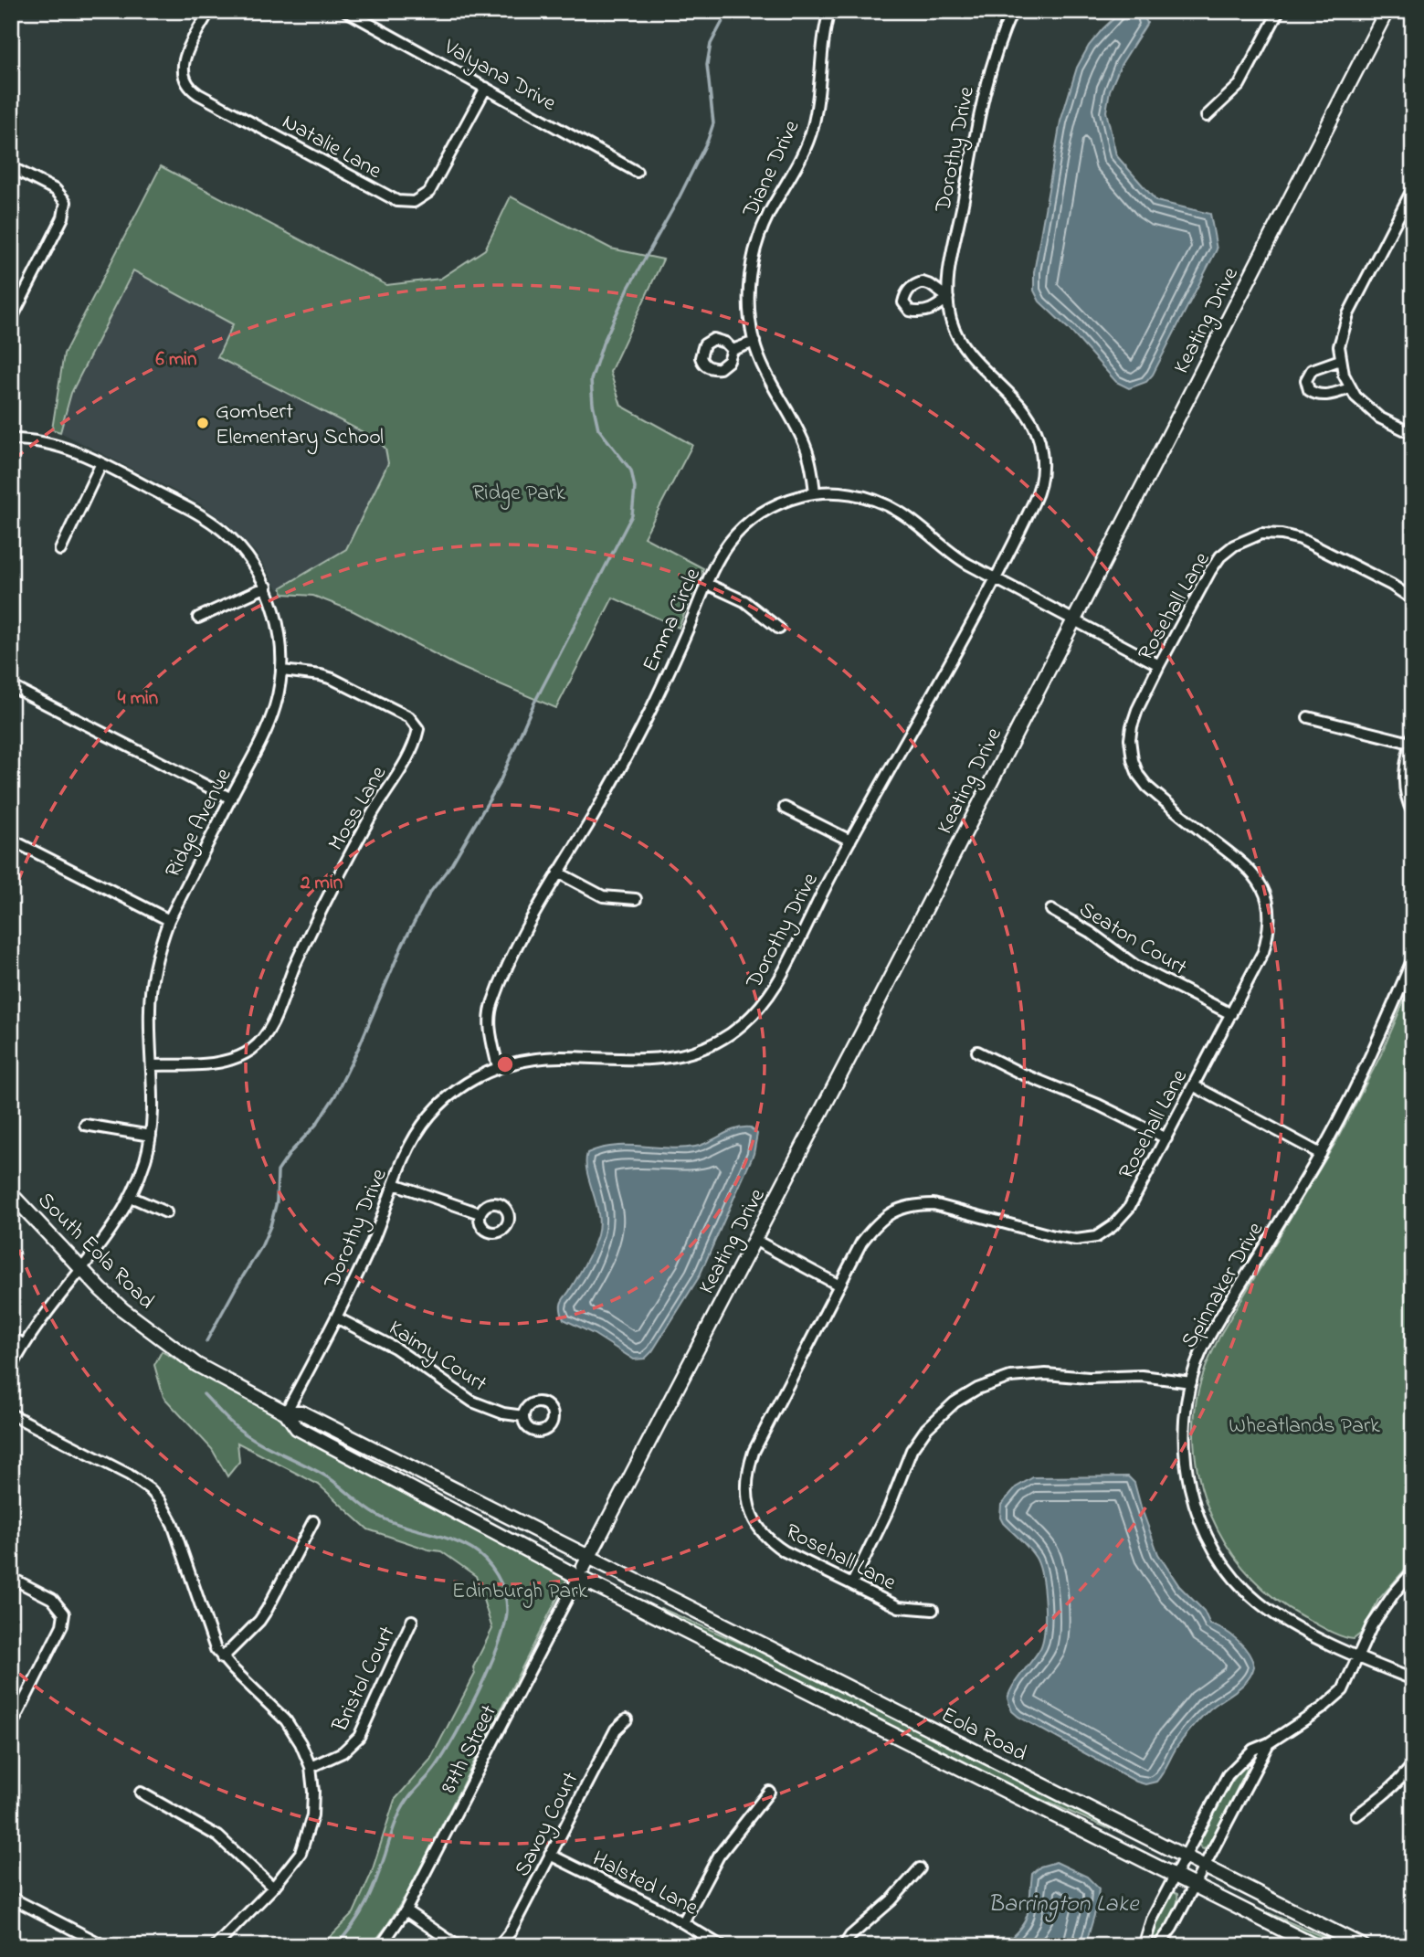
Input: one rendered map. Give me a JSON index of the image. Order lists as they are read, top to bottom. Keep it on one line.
{"streets":{"street":["Valyana Drive","Natalie Lane","Dorothy Drive","Diane Drive","Keating Drive","Rosehall Lane","Emma Circle","Moss Lane","Ridge Avenue","Seaton Court","South Eola Road","Spinnaker Drive","Kaimy Court","Bristol Court","Eola Road","87th Street","Savoy Court","Halsted Lane"]},"crossings":[["Valyana Drive","Natalie Lane"],["Dorothy Drive","Emma Circle"],["Dorothy Drive","South Eola Road"],["Dorothy Drive","Kaimy Court"],["Diane Drive","Emma Circle"],["Keating Drive","Emma Circle"],["Keating Drive","South Eola Road"],["Keating Drive","Eola Road"],["Keating Drive","87th Street"],["Rosehall Lane","Emma Circle"],["Rosehall Lane","Seaton Court"],["Moss Lane","Ridge Avenue"],["Ridge Avenue","South Eola Road"],["South Eola Road","Eola Road"],["South Eola Road","87th Street"],["Eola Road","87th Street"],["Savoy Court","Halsted Lane"]],"water":["Barrington Lake"],"parks":["Ridge Park","Wheatlands Park","Edinburgh Park"],"places":["Gombert Elementary School"],"rings":["6 min","4 min","2 min"]}
